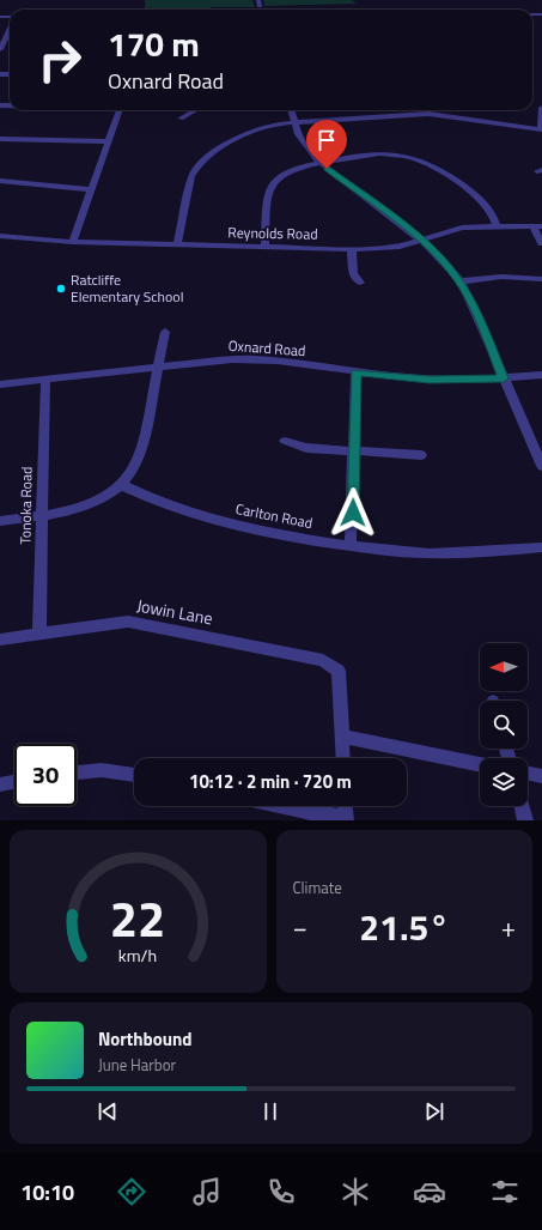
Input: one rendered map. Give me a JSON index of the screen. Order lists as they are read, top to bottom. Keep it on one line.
{"streets":{"street":["Reynolds Road","Oxnard Road","Tonoka Road","Carlton Road","Jowin Lane"]},"crossings":[["Oxnard Road","Tonoka Road"],["Tonoka Road","Jowin Lane"]],"places":["Ratcliffe Elementary School"],"north":"left","page":{"turn":["170 m","Oxnard Road"],"limit":"30","trip":"10:12 · 2 min · 720 m","tile":"Climate","heat":["−","21.5°","+"],"song":["Northbound","June Harbor"],"tabs":"10:10","gauge":["22","km/h"]}}
